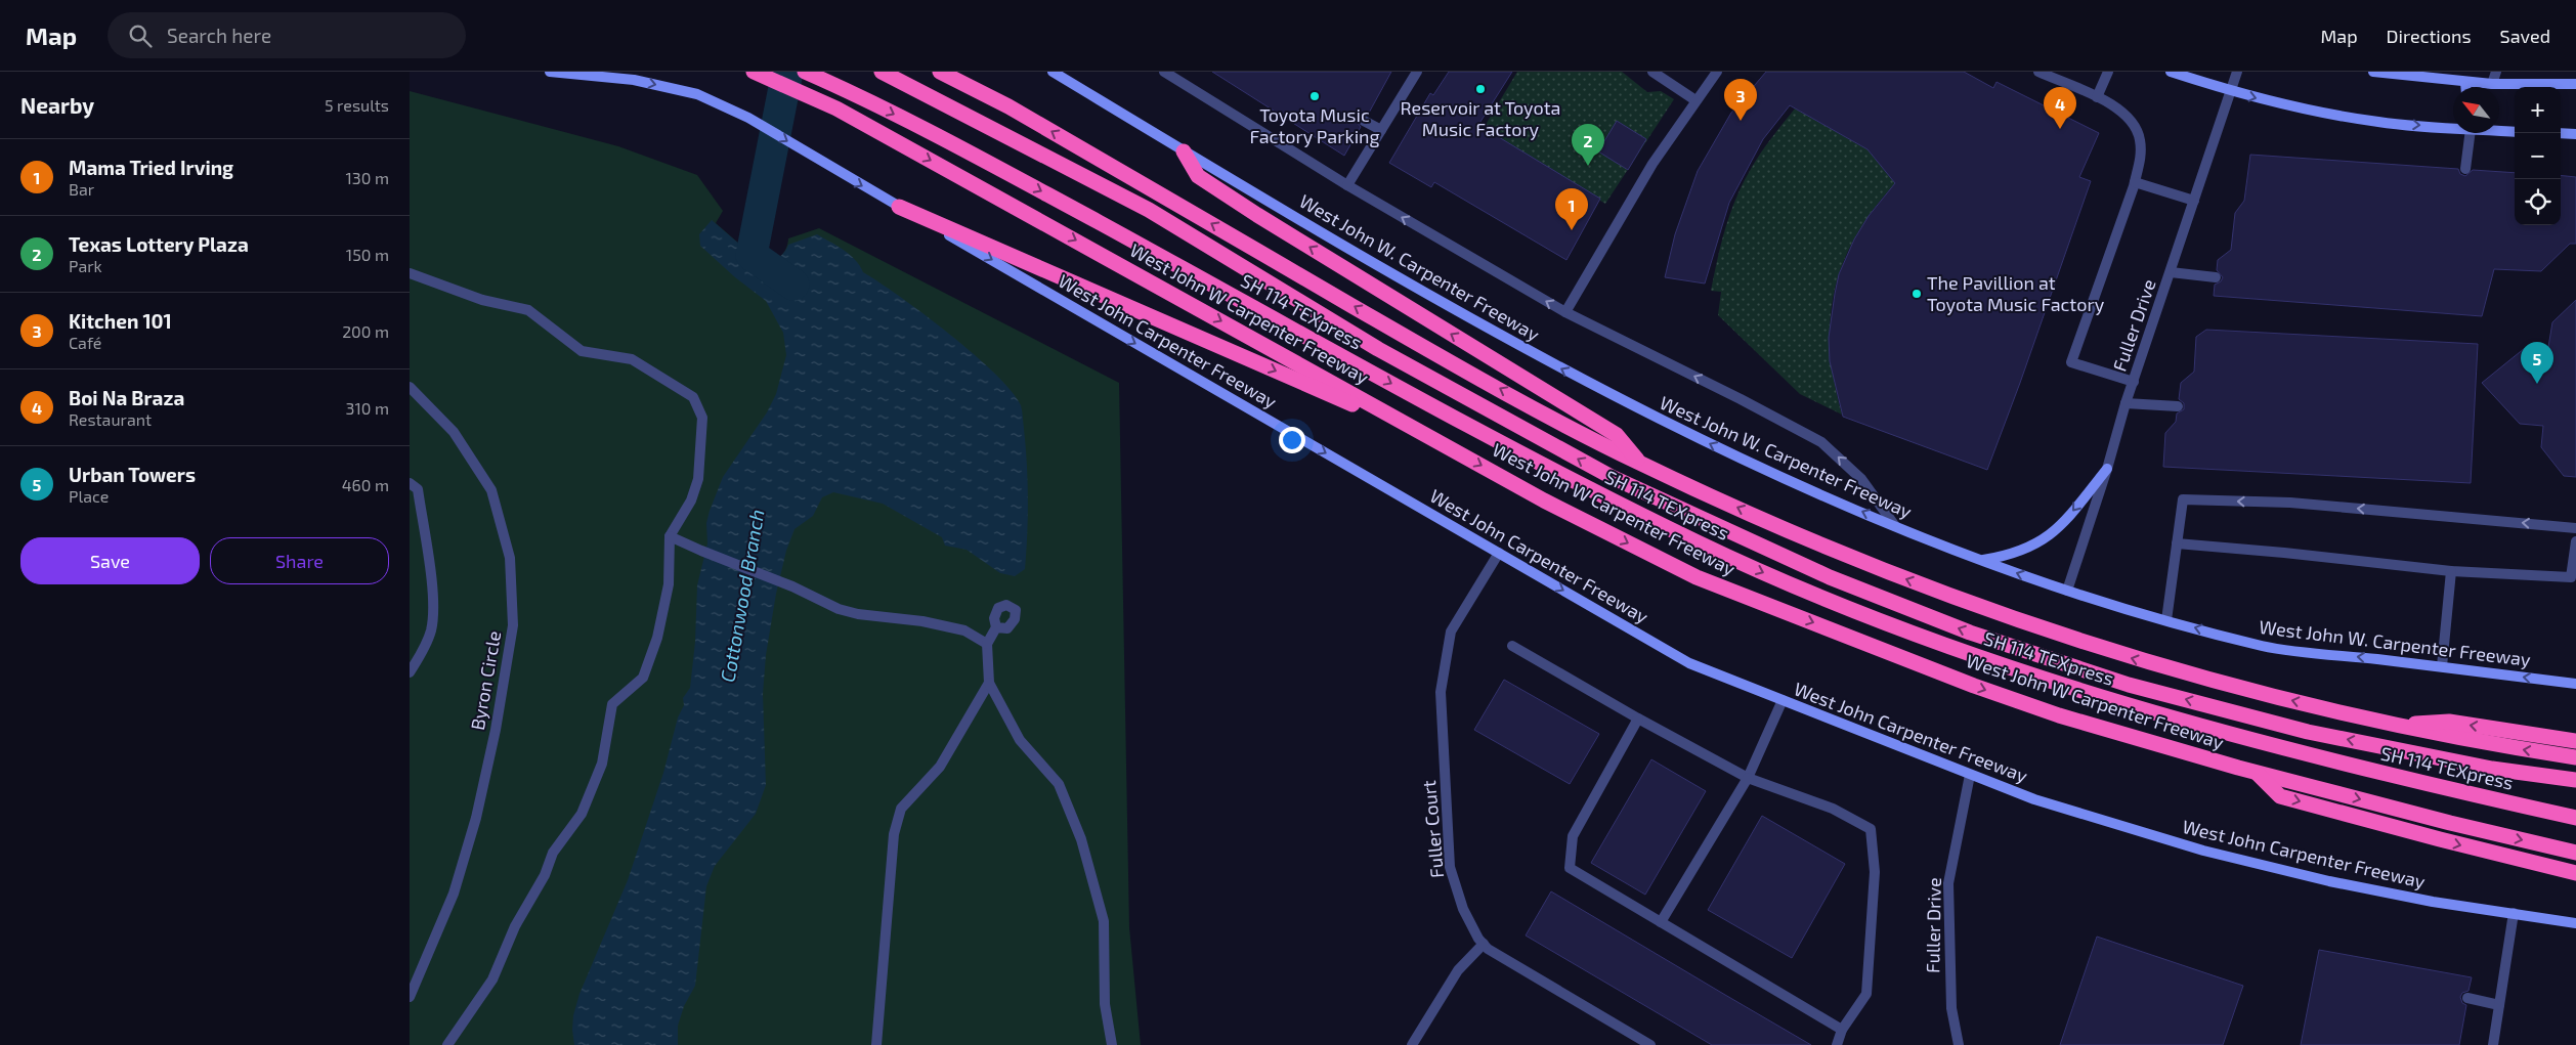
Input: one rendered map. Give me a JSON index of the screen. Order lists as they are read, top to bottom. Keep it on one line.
{"streets":{"highway":["SH 114 TEXpress","West John W Carpenter Freeway"],"main road":["West John W. Carpenter Freeway","West John Carpenter Freeway"],"street":["Fuller Drive","Byron Circle","Fuller Court"]},"crossings":[["West John W. Carpenter Freeway","Fuller Drive"],["Fuller Drive","West John Carpenter Freeway"],["West John Carpenter Freeway","Fuller Court"]],"one_way":["West John W. Carpenter Freeway","West John Carpenter Freeway"],"water":["Cottonwood Branch"],"places":["Reservoir at Toyota Music Factory","Toyota Music Factory Parking","The Pavillion at Toyota Music Factory"],"north":"top left","page":{"header":"Map","search":"Search here","nav":["Map","Directions","Saved"],"heading":["Nearby","5 results"],"pins":["3","4","2","1","5"],"map_buttons":["+","−"],"list":[{"mark":"1","name":"Mama Tried Irving","note":"Bar","value":"130 m"},{"mark":"2","name":"Texas Lottery Plaza","note":"Park","value":"150 m"},{"mark":"3","name":"Kitchen 101","note":"Café","value":"200 m"},{"mark":"4","name":"Boi Na Braza","note":"Restaurant","value":"310 m"},{"mark":"5","name":"Urban Towers","note":"Place","value":"460 m"}],"buttons":["Save","Share"]}}
